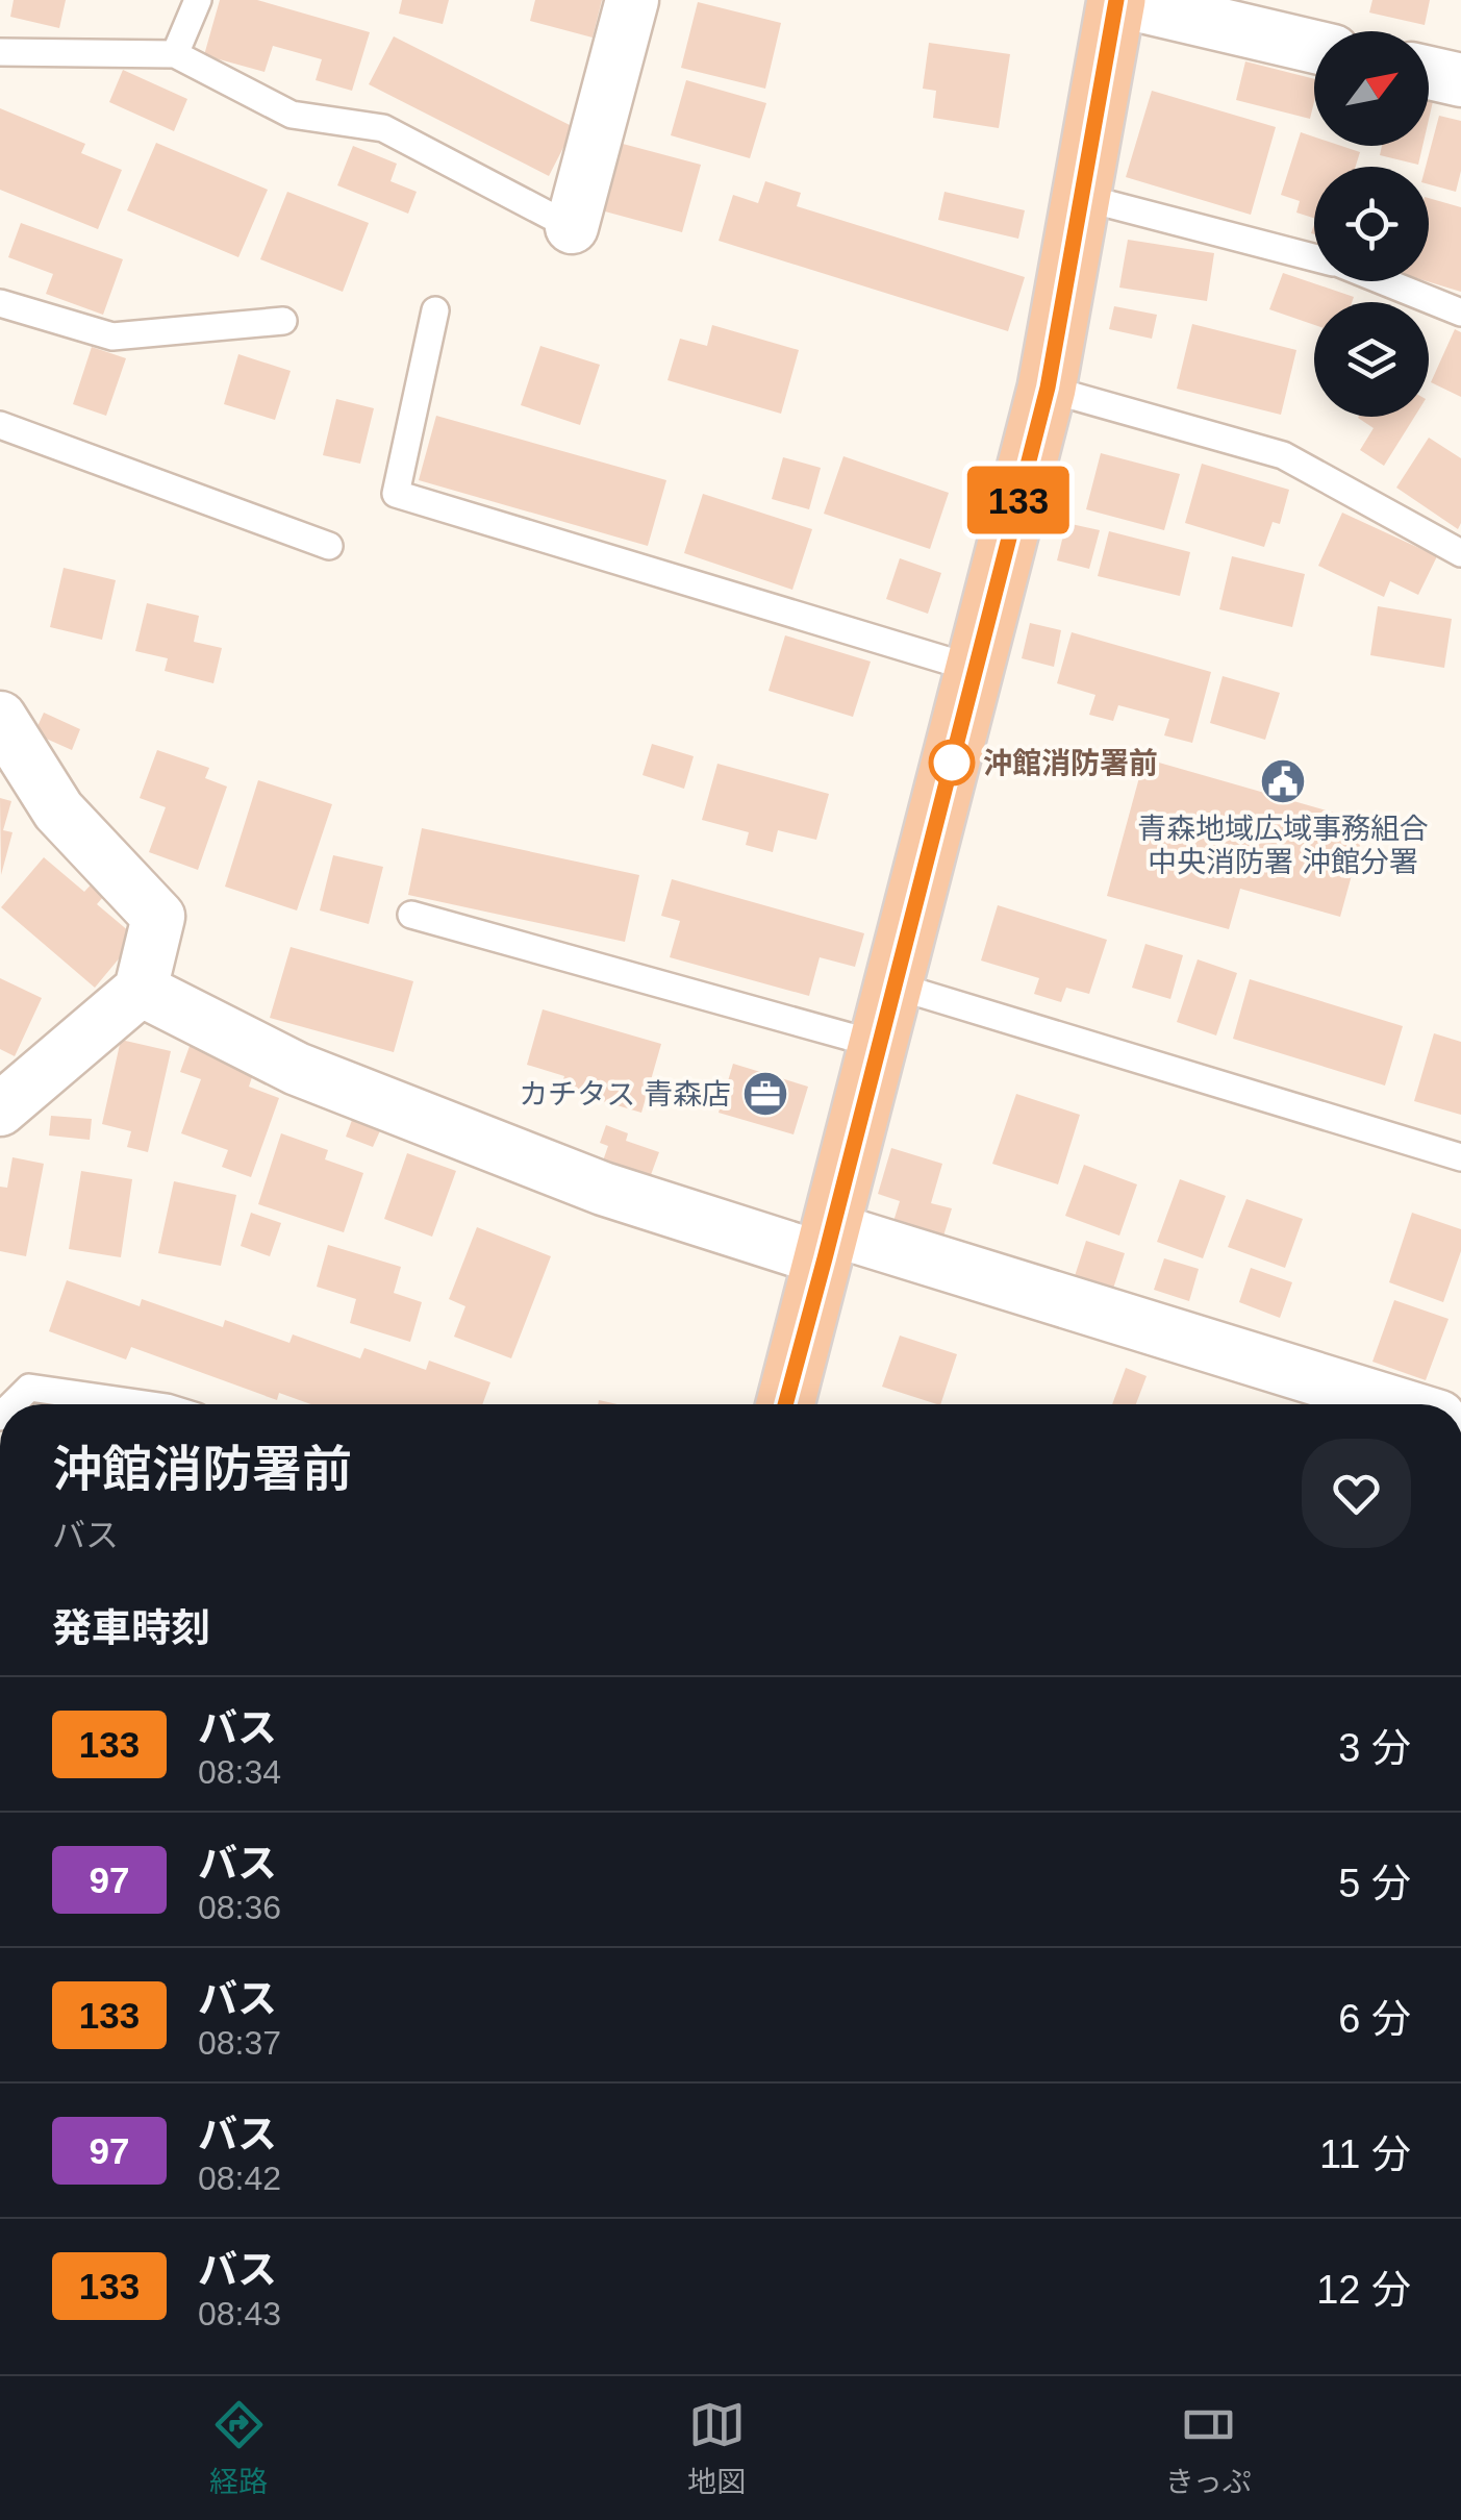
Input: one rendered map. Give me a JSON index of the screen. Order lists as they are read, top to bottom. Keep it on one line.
{"places":{"other":["沖館消防署前"],"public building":["青森地域広域事務組合 中央消防署 沖館分署"],"office":["カチタス 青森店"]},"lines":["bus line 133"],"north":"top right","page":{"on_map":"133","heading":[["沖館消防署前","バス"],"発車時刻"],"list":[{"mark":"133","name":"バス","note":"08:34","value":"3 分"},{"mark":"97","name":"バス","note":"08:36","value":"5 分"},{"mark":"133","name":"バス","note":"08:37","value":"6 分"},{"mark":"97","name":"バス","note":"08:42","value":"11 分"},{"mark":"133","name":"バス","note":"08:43","value":"12 分"}],"tabs":["経路","地図","きっぷ"]}}
